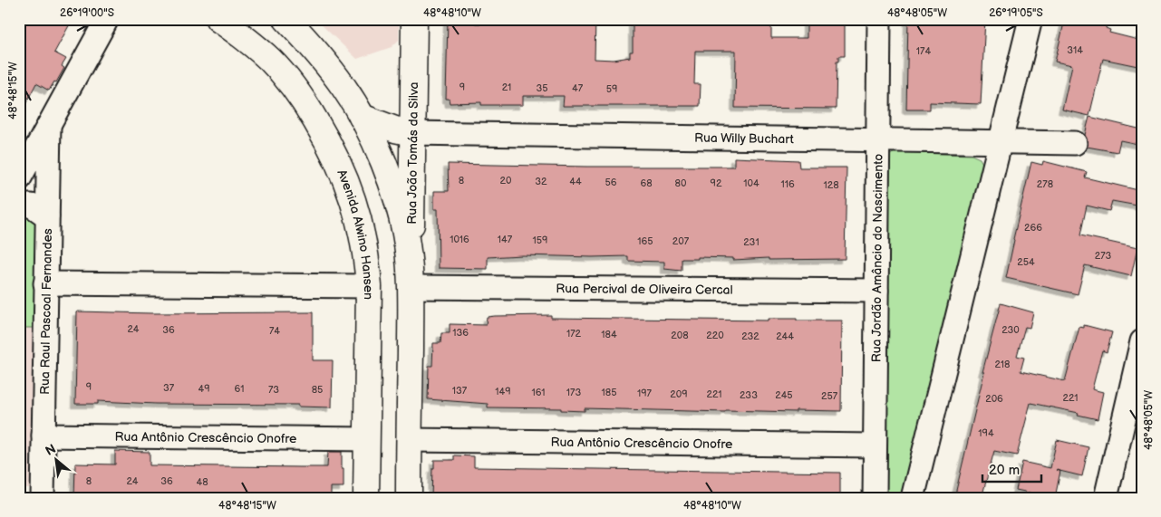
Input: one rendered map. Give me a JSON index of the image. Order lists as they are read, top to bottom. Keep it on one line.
{"streets":{"street":["Rua Willy Buchart","Rua João Tomás da Silva","Avenida Alwino Hansen","Rua Jordão Amâncio do Nascimento","Rua Percival de Oliveira Cercal","Rua Raul Pascoal Fernandes","Rua Antônio Crescêncio Onofre"]},"crossings":[["Rua Willy Buchart","Rua João Tomás da Silva"],["Rua Willy Buchart","Rua Jordão Amâncio do Nascimento"],["Rua João Tomás da Silva","Rua Percival de Oliveira Cercal"],["Avenida Alwino Hansen","Rua Antônio Crescêncio Onofre"],["Rua Jordão Amâncio do Nascimento","Rua Percival de Oliveira Cercal"],["Rua Jordão Amâncio do Nascimento","Rua Antônio Crescêncio Onofre"],["Rua Raul Pascoal Fernandes","Rua Antônio Crescêncio Onofre"]],"house_numbers":["314","174","9","21","35","47","59","8","20","32","44","56","68","80","92","104","116","278","128","266","1016","147","159","165","207","231","273","254","24","36","230","74","136","172","184","208","220","232","244","218","9","37","49","61","73","85","137","149","161","173","185","197","209","221","233","245","257","221","206","194","8","24","36","48"],"scale_bar":"20 m","north":"top left","coordinates":["26°19'00\"S","48°48'10\"W","48°48'05\"W","26°19'05\"S","48°48'15\"W"]}
